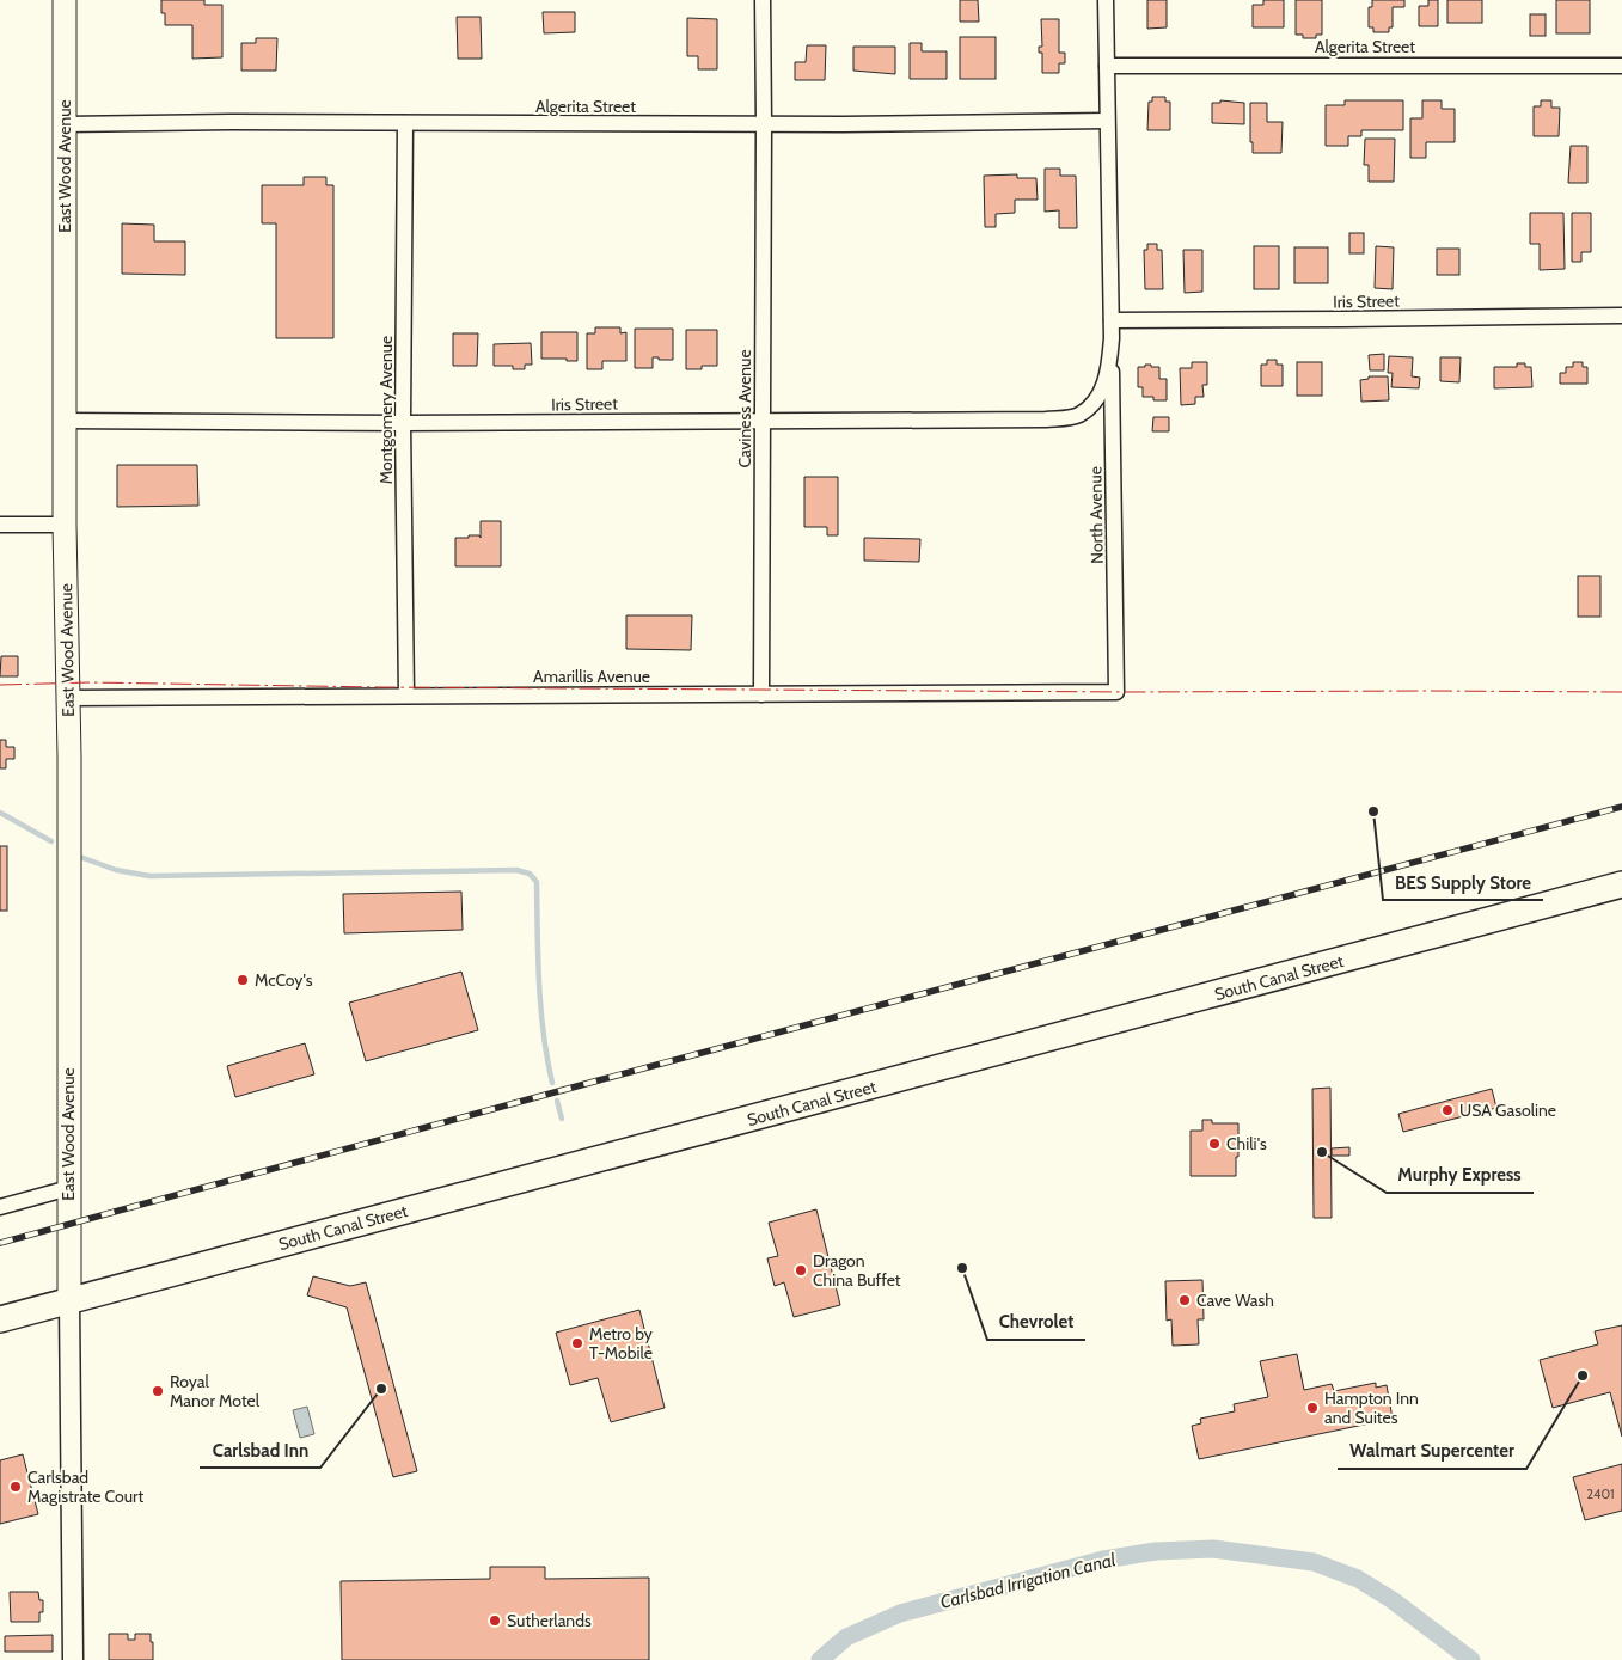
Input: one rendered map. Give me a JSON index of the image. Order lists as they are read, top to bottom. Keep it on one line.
{"streets":{"highway":["South Canal Street"],"main road":["East Wood Avenue"],"street":["Algerita Street","Iris Street","Caviness Avenue","Montgomery Avenue","North Avenue","Amarillis Avenue"]},"crossings":[["Algerita Street","East Wood Avenue"],["Algerita Street","Caviness Avenue"],["Algerita Street","Montgomery Avenue"],["Algerita Street","North Avenue"],["East Wood Avenue","Iris Street"],["East Wood Avenue","Amarillis Avenue"],["East Wood Avenue","South Canal Street"],["Iris Street","Caviness Avenue"],["Iris Street","Montgomery Avenue"],["Iris Street","North Avenue"],["Caviness Avenue","Amarillis Avenue"],["Montgomery Avenue","Amarillis Avenue"],["North Avenue","Amarillis Avenue"]],"water":["Carlsbad Irrigation Canal"],"places":["BES Supply Store","McCoy's","USA Gasoline","Chili's","Murphy Express","Chevrolet","Dragon China Buffet","Cave Wash","Metro by T-Mobile","Walmart Supercenter","Carlsbad Inn","Royal Manor Motel","Hampton Inn and Suites","Carlsbad Magistrate Court","Sutherlands"],"house_numbers":["2401"]}
